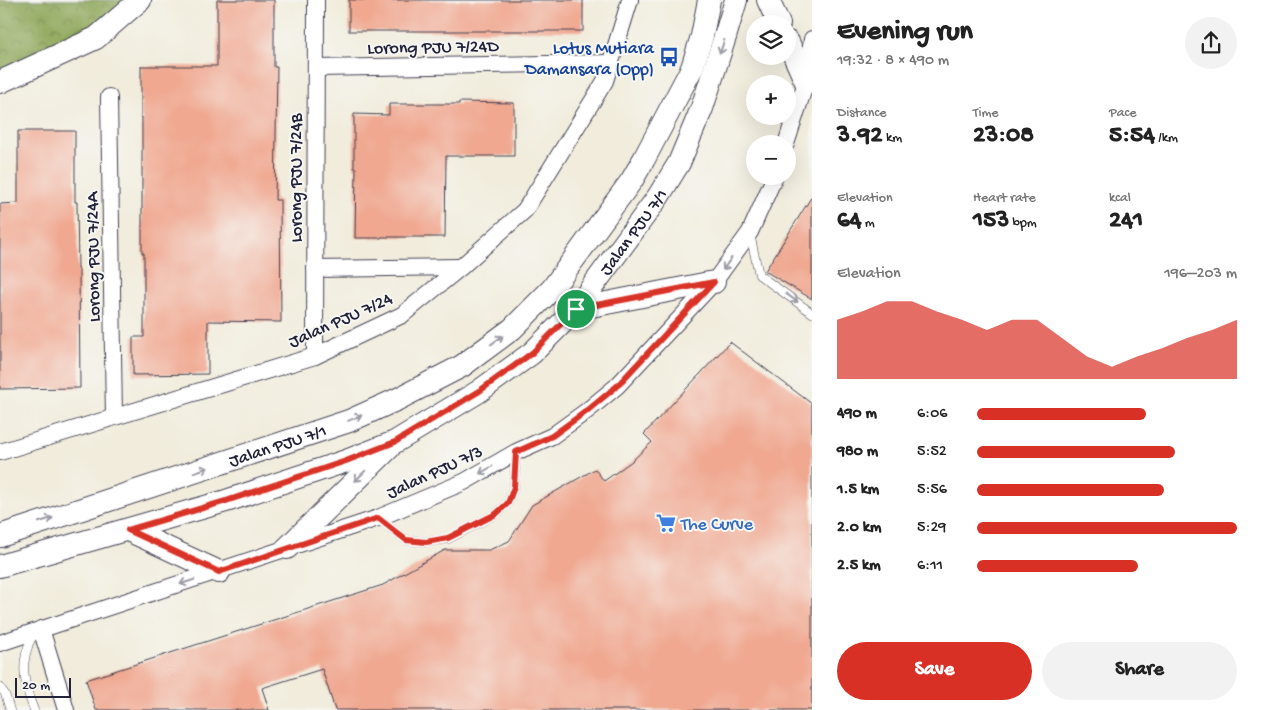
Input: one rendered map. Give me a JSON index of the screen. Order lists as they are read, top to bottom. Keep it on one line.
{"streets":{"street":["Lorong PJU 7/24D","Lorong PJU 7/24B","Jalan PJU 7/1","Lorong PJU 7/24A","Jalan PJU 7/24","Jalan PJU 7/3"]},"crossings":[["Lorong PJU 7/24D","Lorong PJU 7/24B"],["Lorong PJU 7/24D","Jalan PJU 7/24"],["Lorong PJU 7/24B","Jalan PJU 7/24"],["Lorong PJU 7/24A","Jalan PJU 7/24"]],"one_way":["Jalan PJU 7/3"],"places":{"bus stop":["Lotus Mutiara Damansara (Opp)"],"supermarket":["The Curve"]},"scale_bar":"20 m","page":{"heading":["Evening run","19:32 · 8 × 490 m"],"map_buttons":["+","−"],"stats":[["Distance","3.92 km"],["Time","23:08"],["Pace","5:54 /km"],["Elevation","64 m"],["Heart rate","153 bpm"],["kcal","241"]],"chart":["Elevation","196–203 m"],"list":[{"name":"490 m","note":"6:06"},{"name":"980 m","note":"5:52"},{"name":"1.5 km","note":"5:56"},{"name":"2.0 km","note":"5:29"},{"name":"2.5 km","note":"6:11"}],"buttons":["Save","Share"],"scale":"20 m"}}
